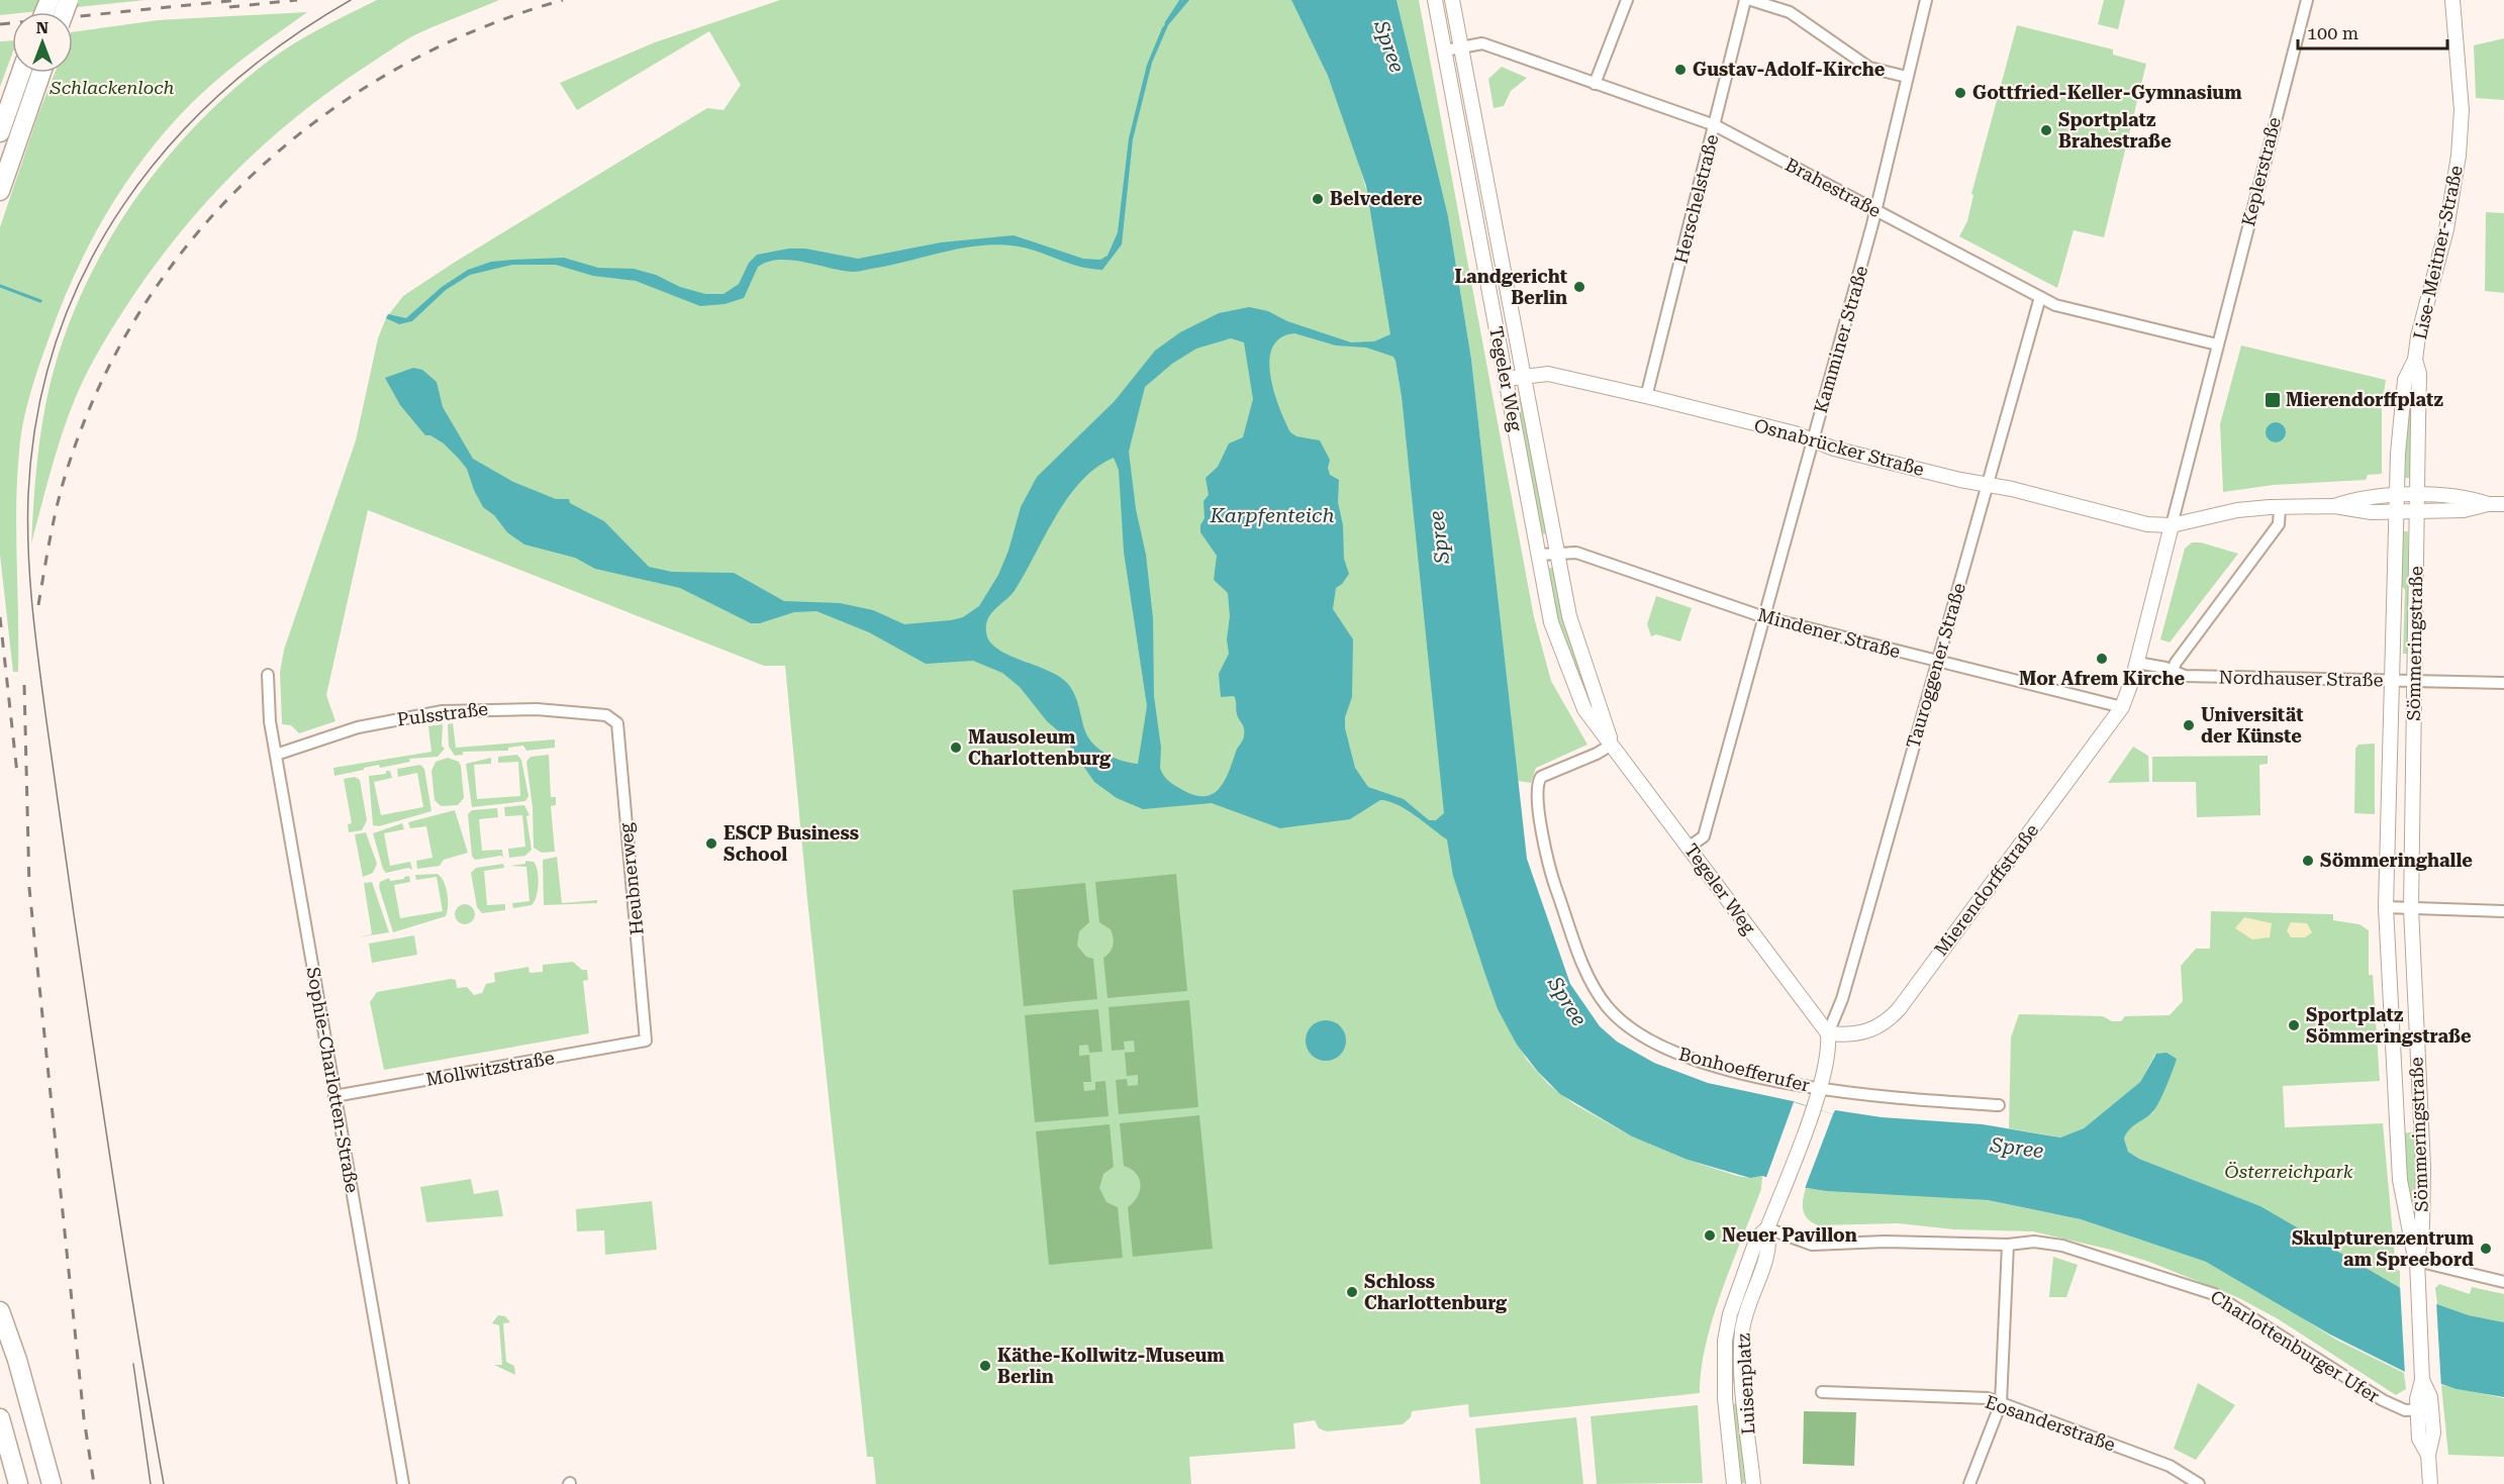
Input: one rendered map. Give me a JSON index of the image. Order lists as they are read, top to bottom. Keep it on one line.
{"streets":{"main road":["Lise-Meitner-Straße","Tegeler Weg","Osnabrücker Straße","Sömmeringstraße","Mierendorffstraße","Luisenplatz"],"street":["Keplerstraße","Brahestraße","Herschelstraße","Kamminer Straße","Mindener Straße","Tauroggener Straße","Nordhauser Straße","Pulsstraße","Heubnerweg","Mollwitzstraße","Bonhoefferufer","Sophie-Charlotten-Straße","Charlottenburger Ufer","Eosanderstraße"]},"crossings":[["Keplerstraße","Brahestraße"],["Brahestraße","Herschelstraße"],["Brahestraße","Kamminer Straße"],["Brahestraße","Tegeler Weg"],["Brahestraße","Tauroggener Straße"],["Herschelstraße","Osnabrücker Straße"],["Kamminer Straße","Tegeler Weg"],["Kamminer Straße","Osnabrücker Straße"],["Kamminer Straße","Mindener Straße"],["Tegeler Weg","Osnabrücker Straße"],["Tegeler Weg","Mindener Straße"],["Tegeler Weg","Tauroggener Straße"],["Tegeler Weg","Mierendorffstraße"],["Tegeler Weg","Bonhoefferufer"],["Osnabrücker Straße","Tauroggener Straße"],["Mindener Straße","Tauroggener Straße"],["Mindener Straße","Mierendorffstraße"],["Sömmeringstraße","Nordhauser Straße"],["Tauroggener Straße","Mierendorffstraße"],["Pulsstraße","Heubnerweg"],["Pulsstraße","Sophie-Charlotten-Straße"],["Heubnerweg","Mollwitzstraße"],["Mollwitzstraße","Sophie-Charlotten-Straße"],["Charlottenburger Ufer","Luisenplatz"]],"water":["Spree","Karpfenteich"],"parks":["Schlackenloch","Österreichpark"],"places":{"other":["Gustav-Adolf-Kirche","Gottfried-Keller-Gymnasium","Sportplatz Brahestraße","Belvedere","Landgericht Berlin","Mor Afrem Kirche","Universität der Künste","Mausoleum Charlottenburg","ESCP Business School","Sömmeringhalle","Sportplatz Sömmeringstraße","Neuer Pavillon","Skulpturenzentrum am Spreebord","Schloss Charlottenburg","Käthe-Kollwitz-Museum Berlin"],"transit":["Mierendorffplatz"]},"scale_bar":"100 m","north":"top"}
